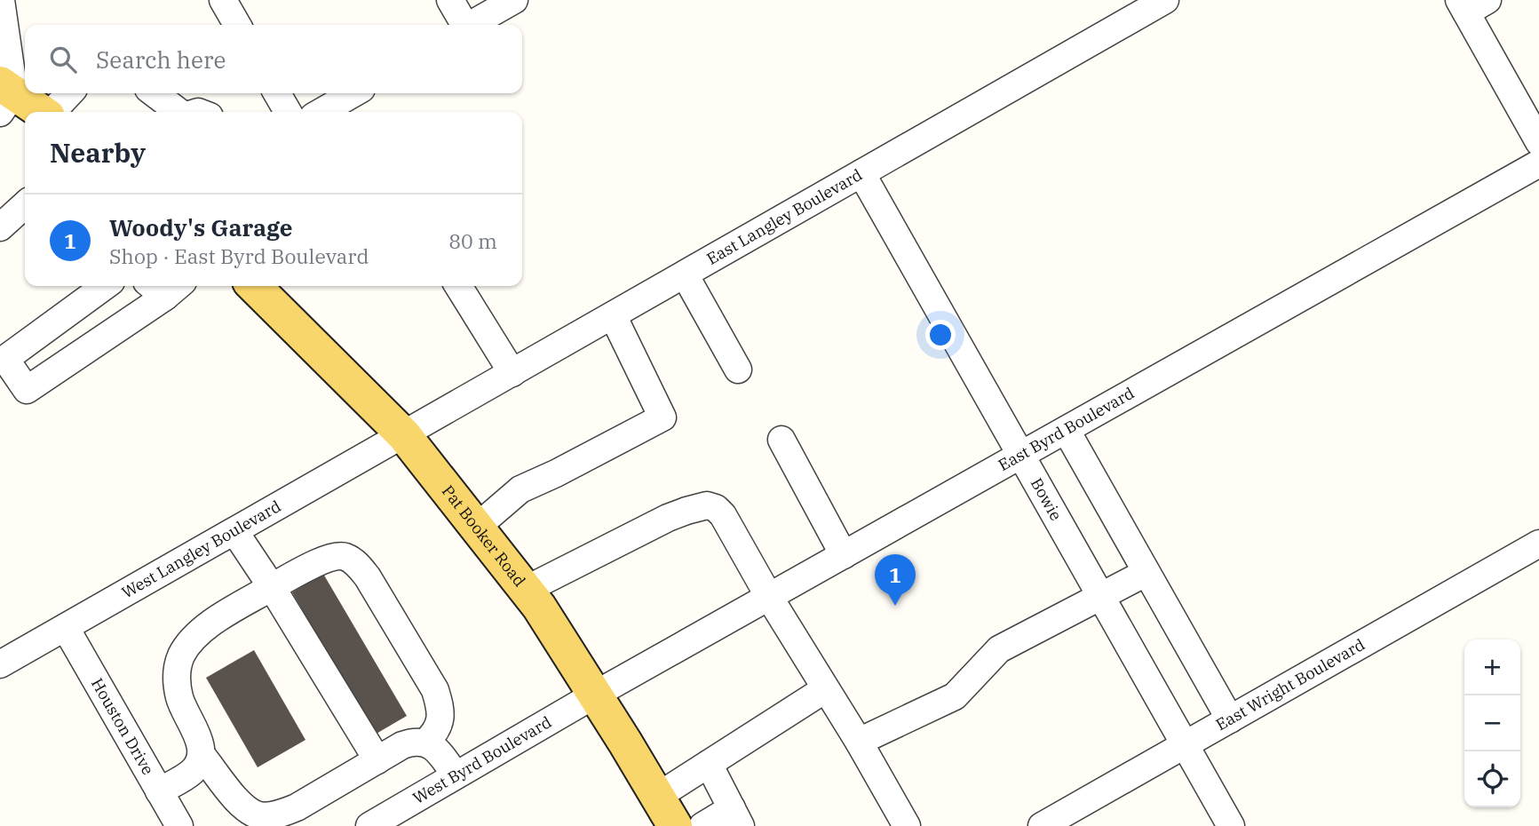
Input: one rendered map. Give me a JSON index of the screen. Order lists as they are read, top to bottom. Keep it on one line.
{"streets":{"main road":["Pat Booker Road"],"street":["East Langley Boulevard","East Byrd Boulevard","Bowie","West Langley Boulevard","East Wright Boulevard","Houston Drive","West Byrd Boulevard"]},"crossings":[["East Langley Boulevard","Bowie"],["East Langley Boulevard","Pat Booker Road"],["East Langley Boulevard","West Langley Boulevard"],["East Byrd Boulevard","Bowie"],["East Byrd Boulevard","Pat Booker Road"],["East Byrd Boulevard","West Byrd Boulevard"],["Bowie","East Wright Boulevard"],["Pat Booker Road","West Langley Boulevard"],["Pat Booker Road","West Byrd Boulevard"],["West Langley Boulevard","Houston Drive"]],"page":{"search":"Search here","heading":"Nearby","list":[{"mark":"1","name":"Woody's Garage","note":"Shop · East Byrd Boulevard","value":"80 m"}],"pins":"1","map_buttons":["+","−"]}}
